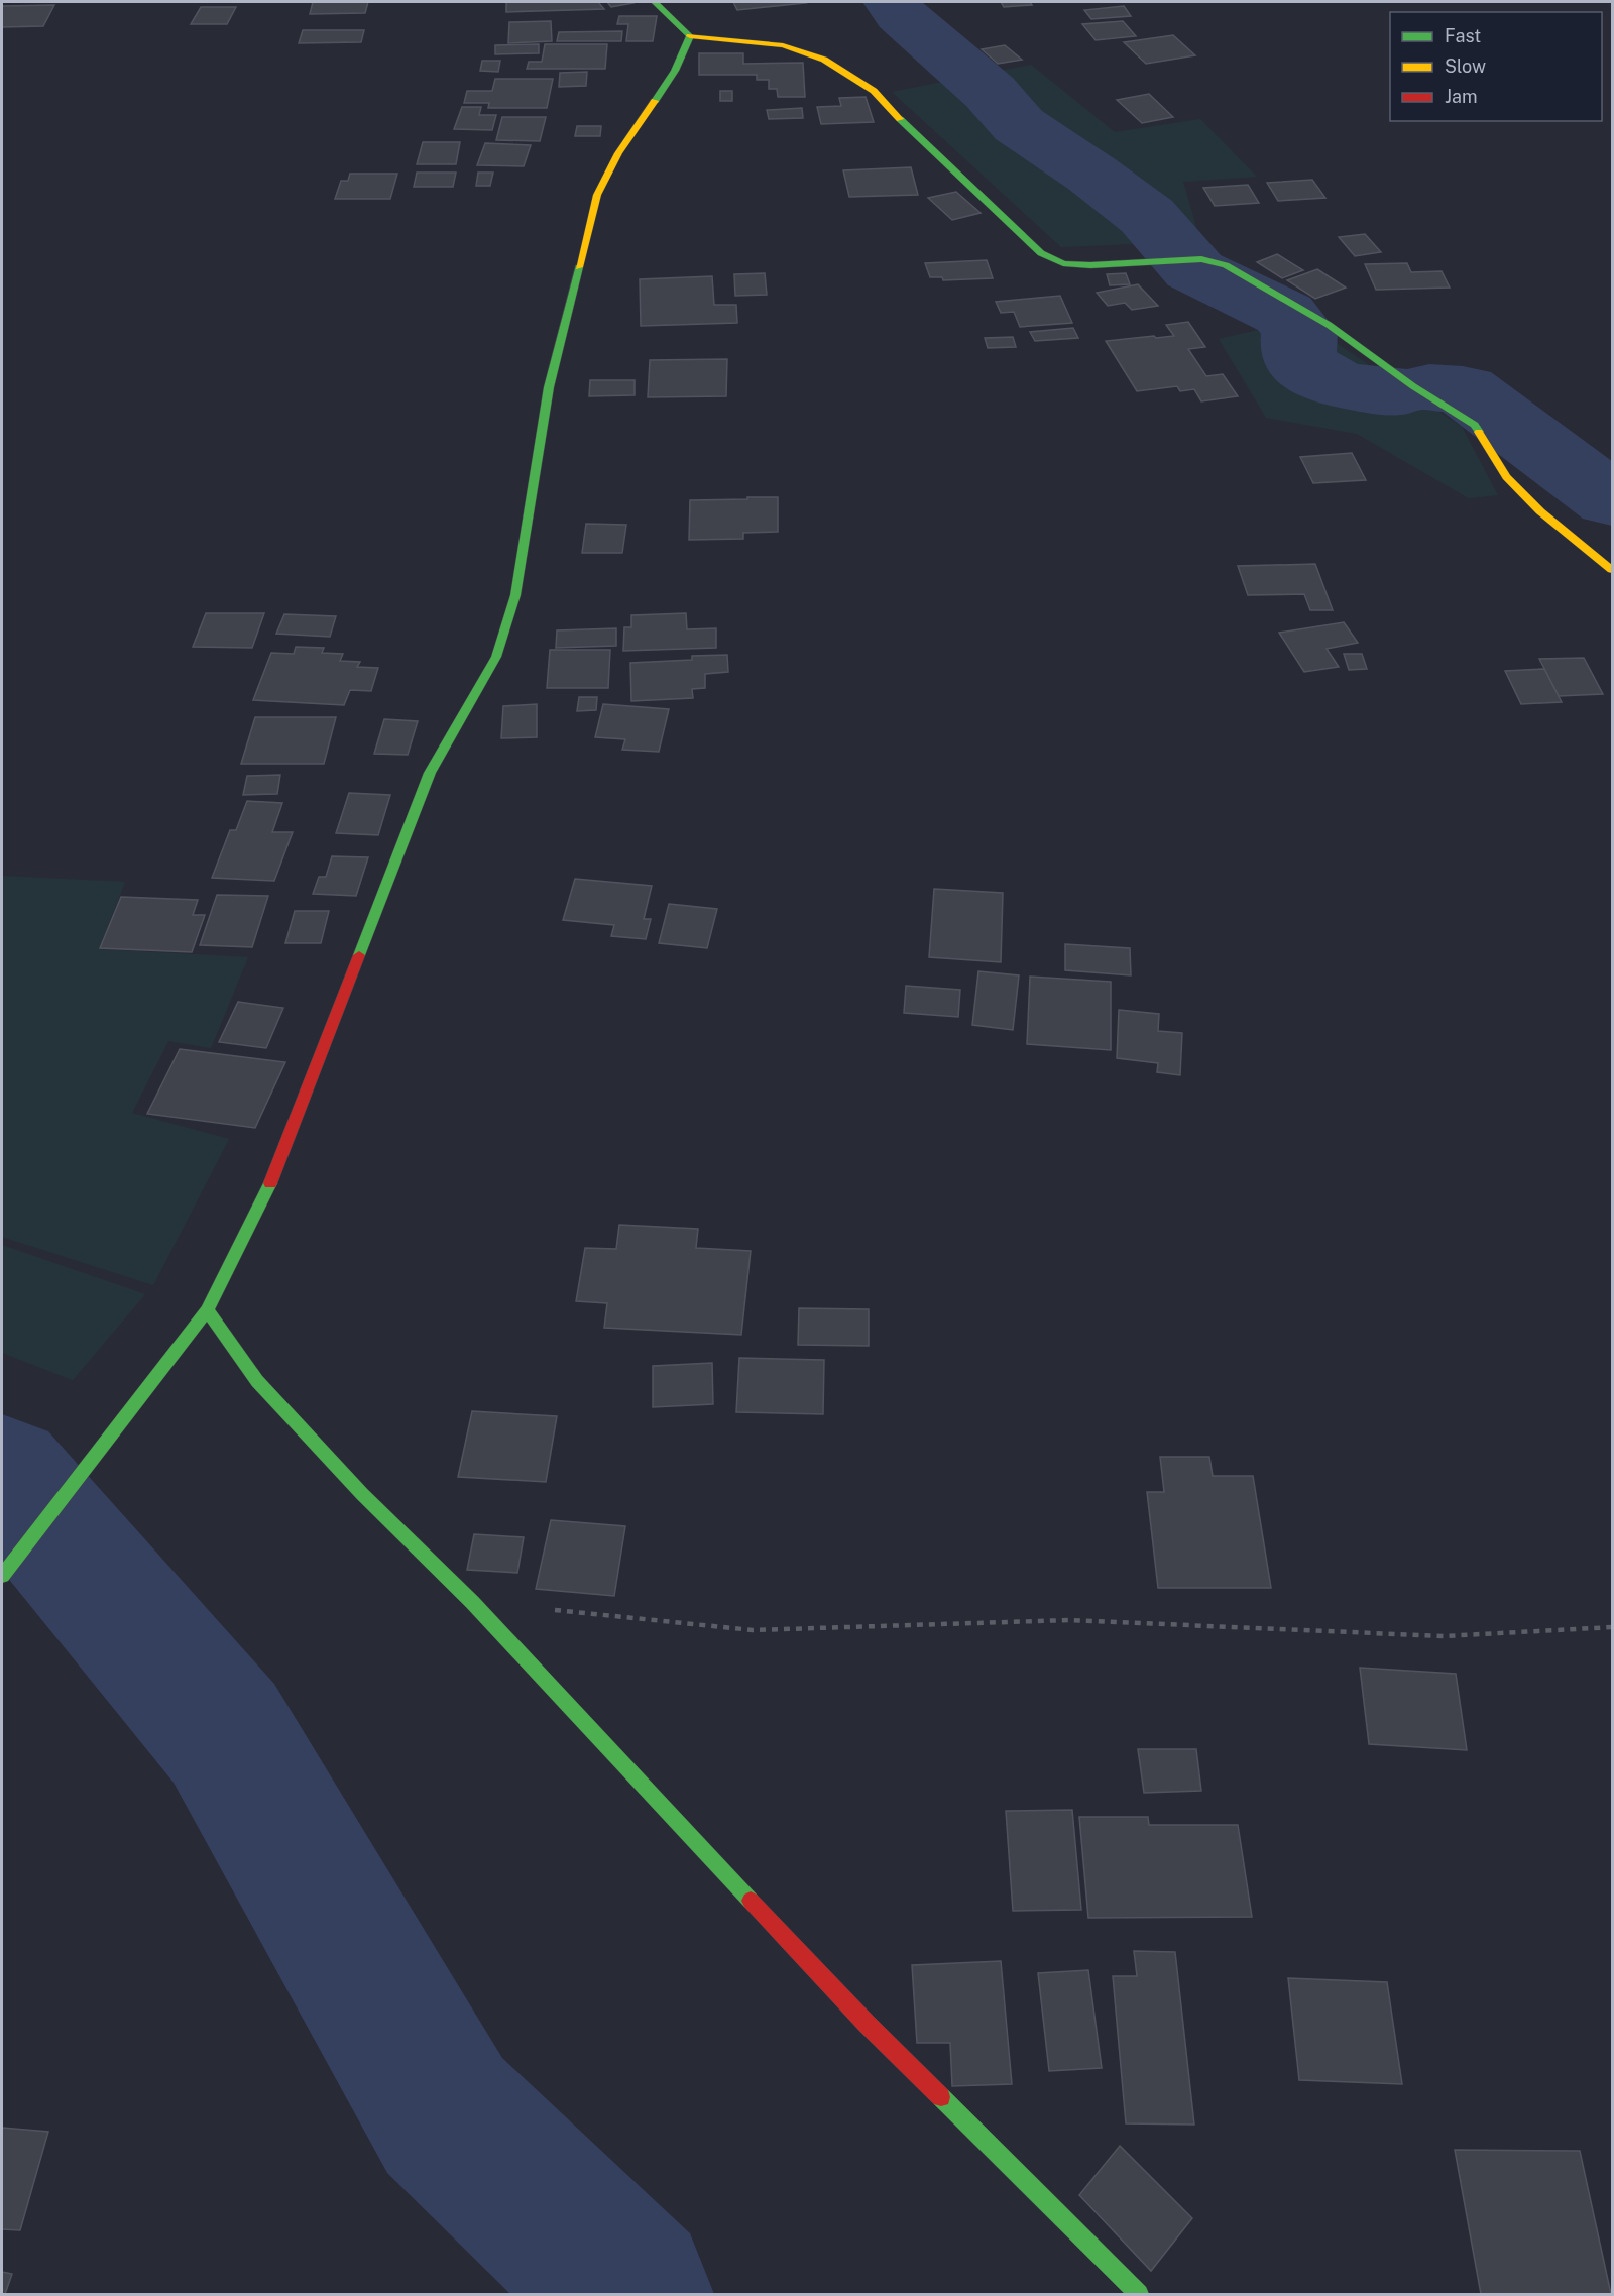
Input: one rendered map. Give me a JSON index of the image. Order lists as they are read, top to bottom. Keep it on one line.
{"legend":["Fast","Slow","Jam"]}
